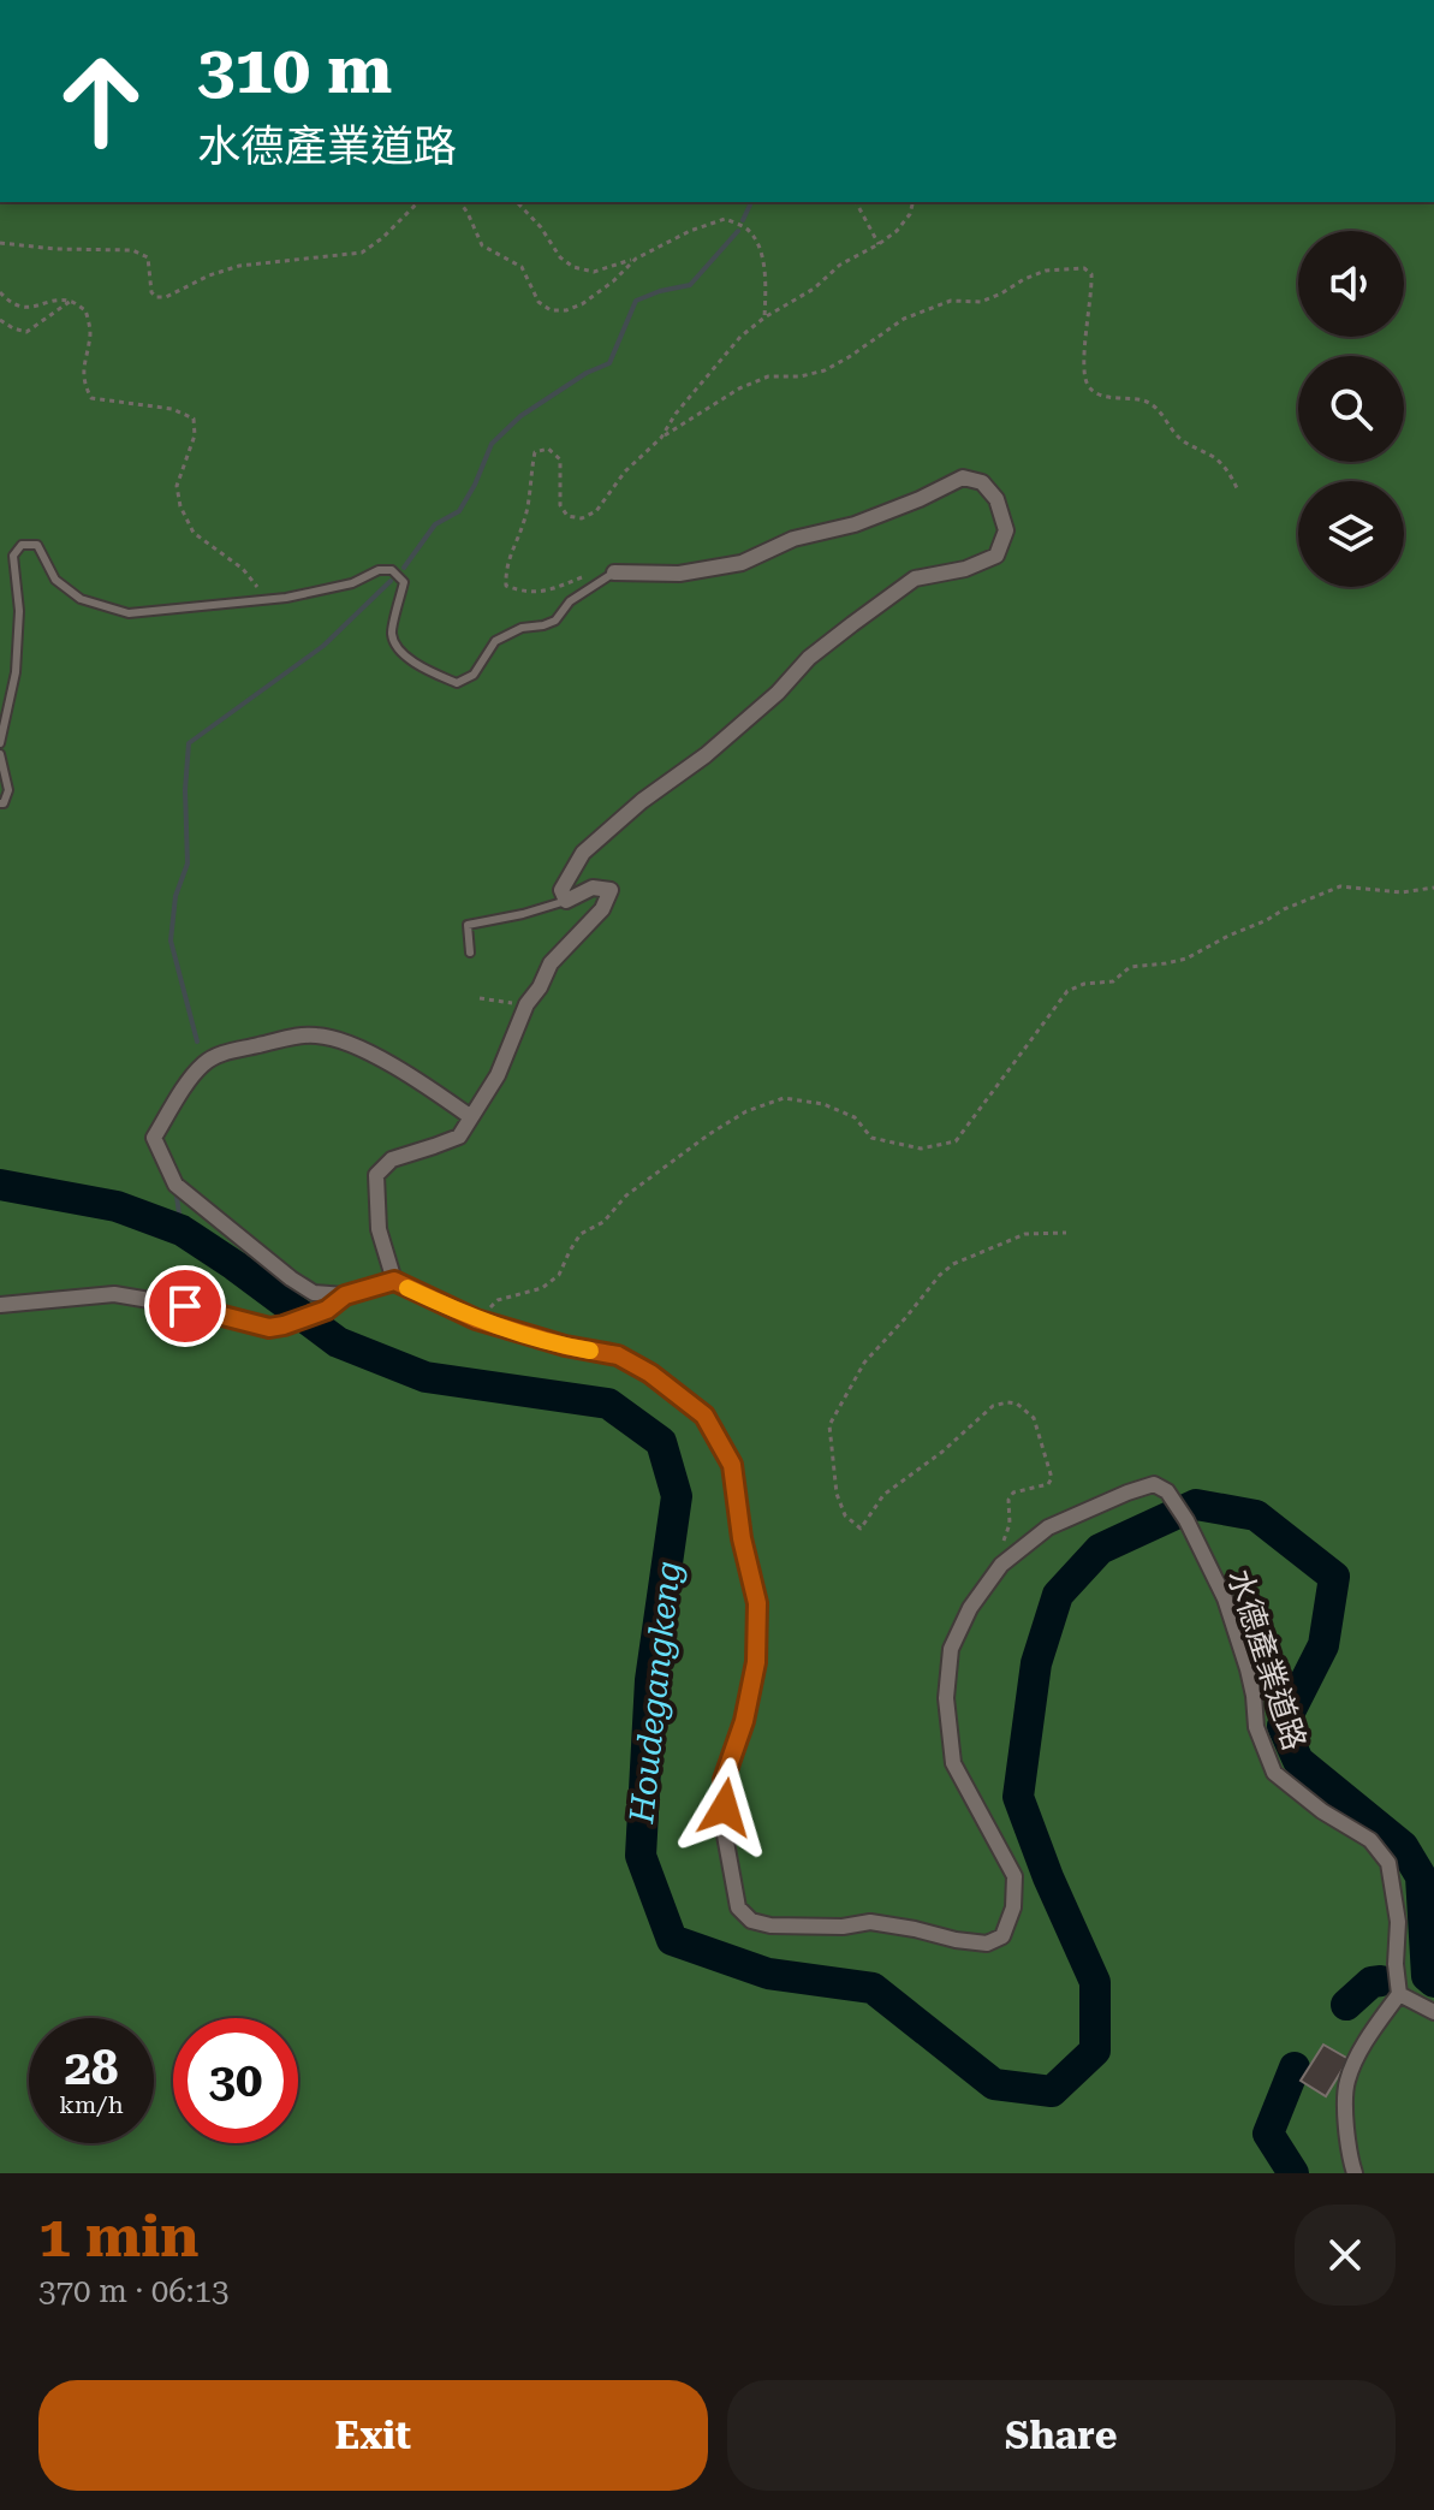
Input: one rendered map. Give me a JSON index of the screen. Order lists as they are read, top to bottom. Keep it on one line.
{"streets":{"street":["水德產業道路"]},"water":["Houdegangkeng"],"page":{"turn":["310 m","水德產業道路"],"speed":"28 km/h","limit":"30","heading":["1 min","370 m · 06:13"],"buttons":["Exit","Share"]}}
